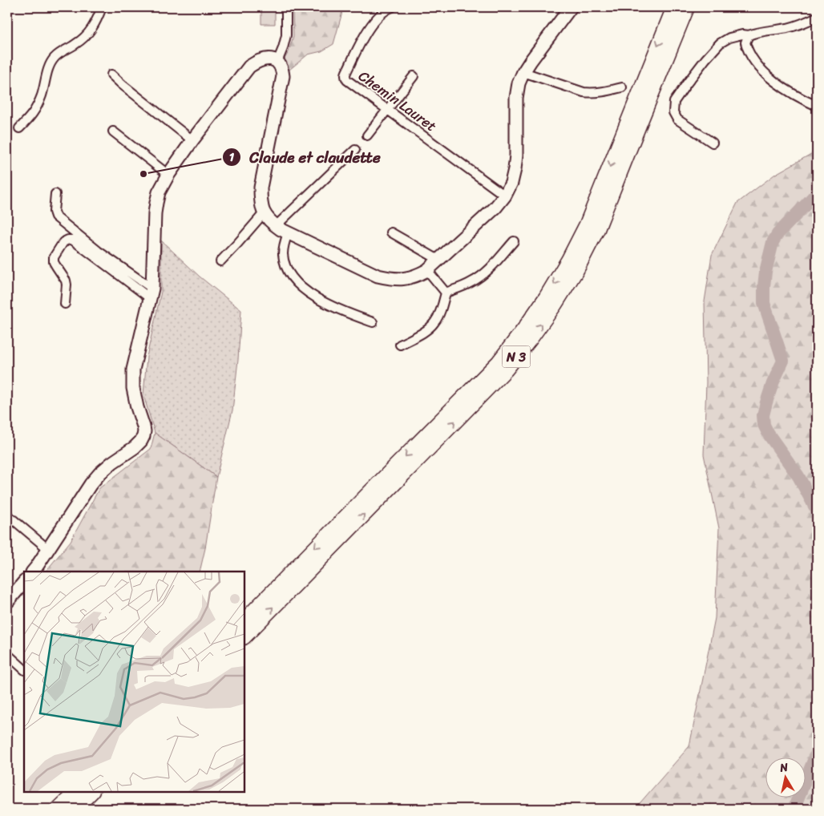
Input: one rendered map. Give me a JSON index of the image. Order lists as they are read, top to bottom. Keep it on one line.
{"streets":{"highway":["N 3"],"street":["Chemin Lauret"]},"places":["Claude et claudette"],"north":"top"}
